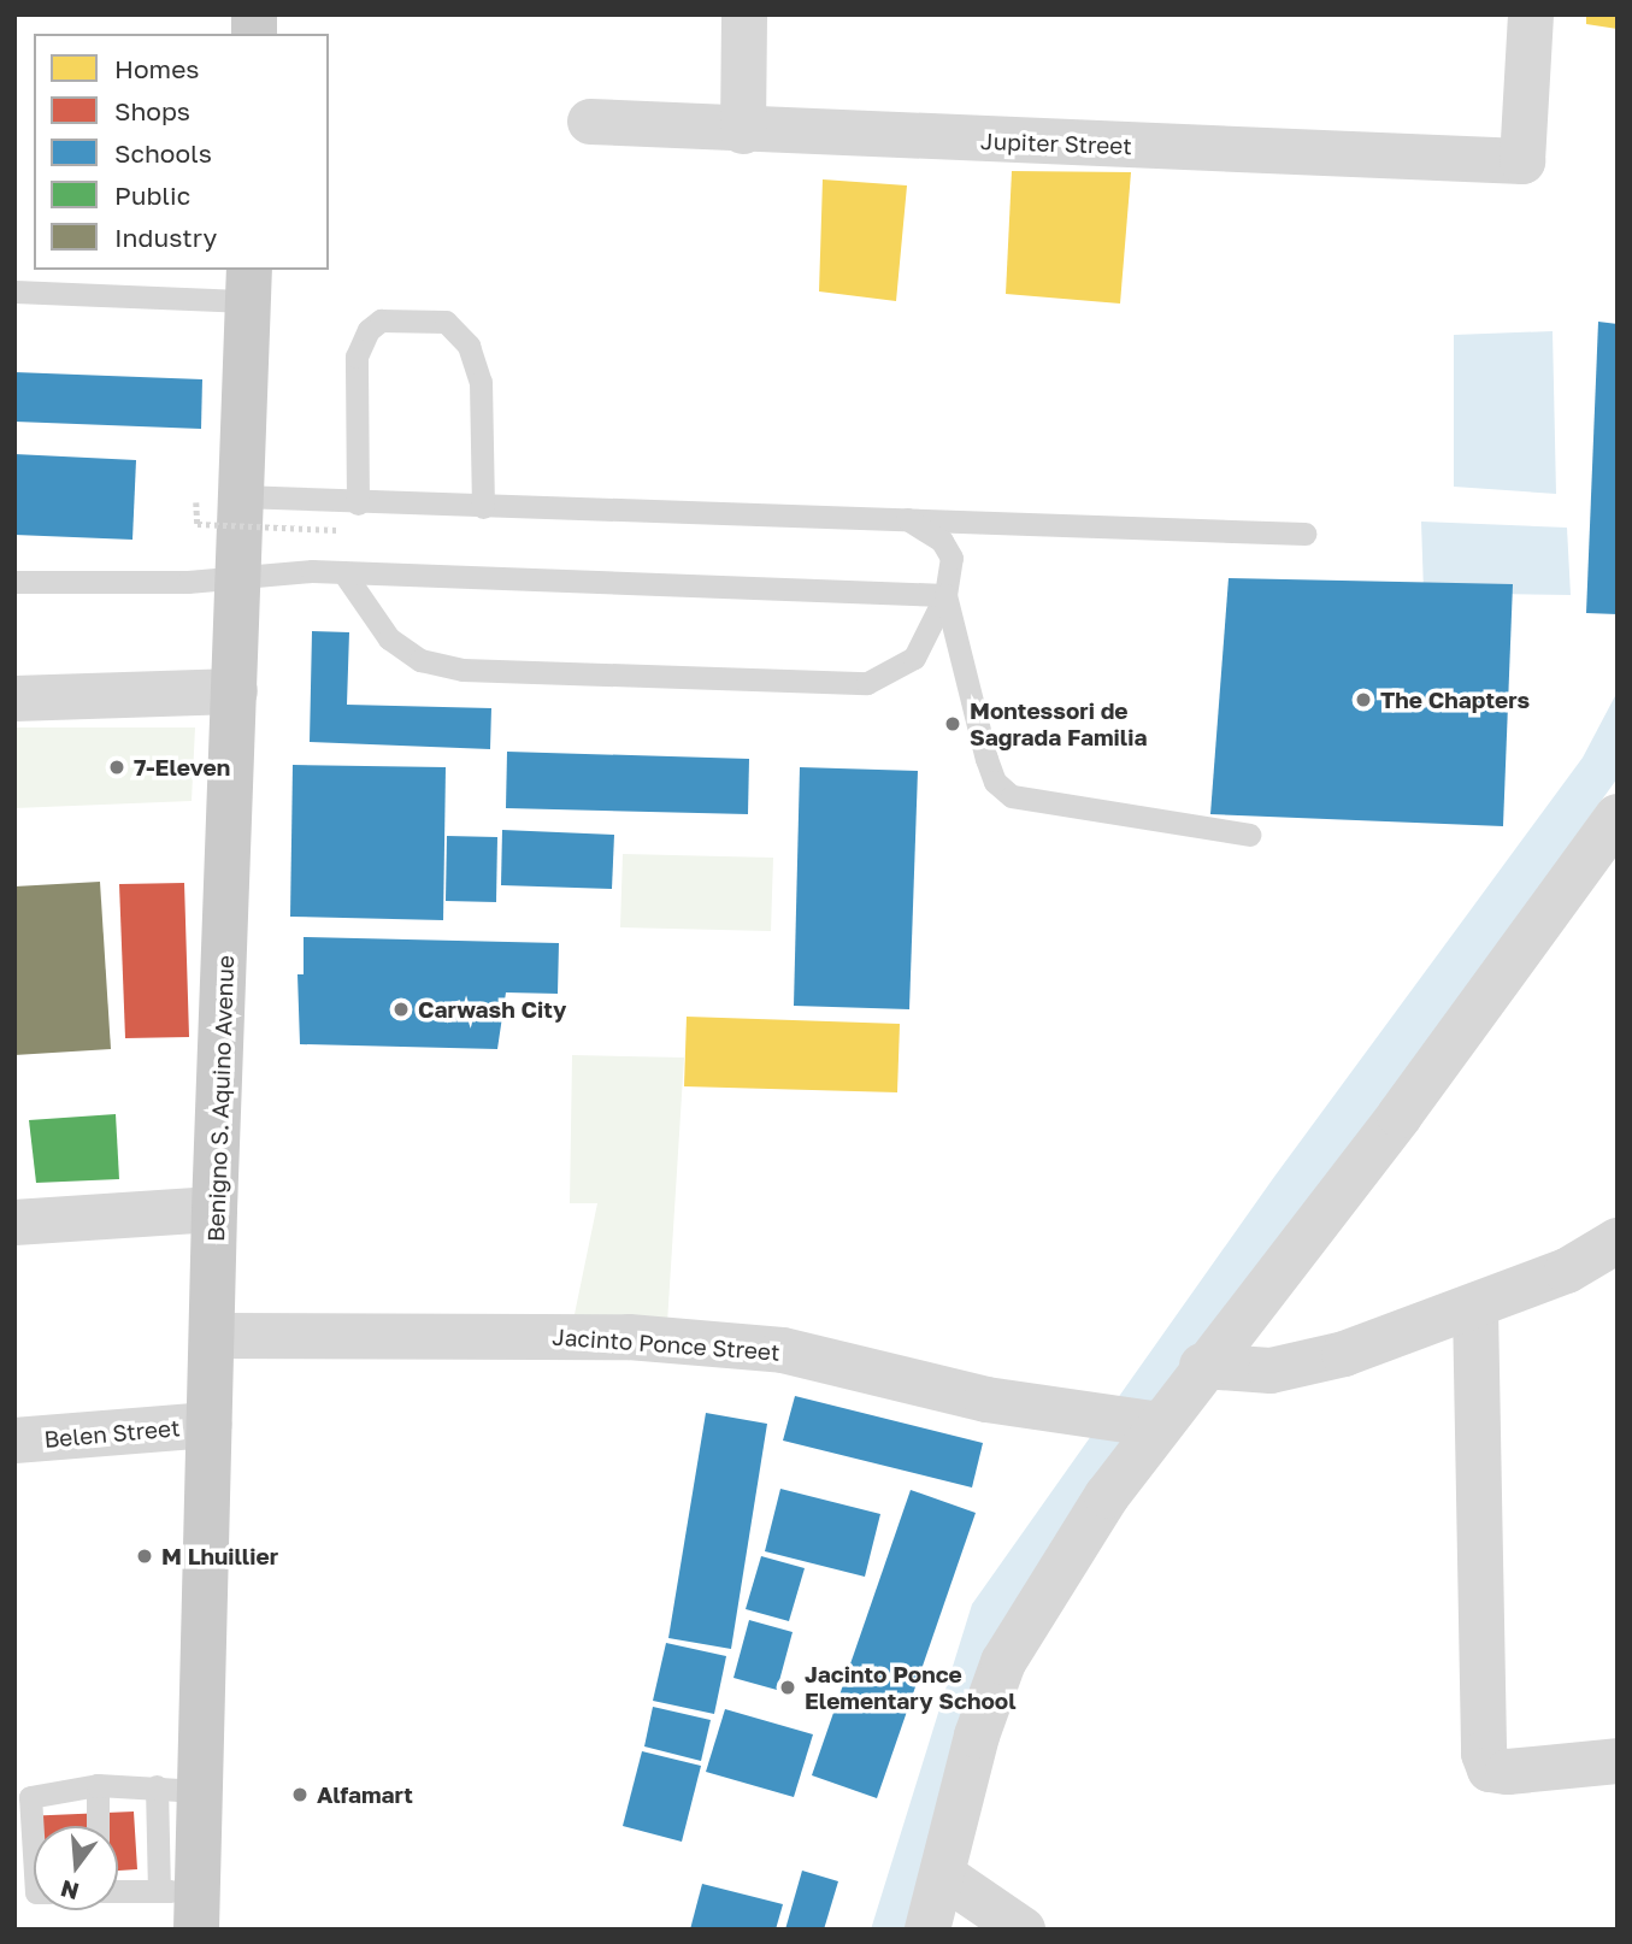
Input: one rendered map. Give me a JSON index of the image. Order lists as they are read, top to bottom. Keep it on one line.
{"streets":{"main road":["Benigno S. Aquino Avenue"],"street":["Jupiter Street","Jacinto Ponce Street","Belen Street"]},"crossings":[["Benigno S. Aquino Avenue","Jacinto Ponce Street"],["Benigno S. Aquino Avenue","Belen Street"]],"places":["The Chapters","Montessori de Sagrada Familia","7-Eleven","Carwash City","M Lhuillier","Jacinto Ponce Elementary School","Alfamart"],"legend":["Homes","Shops","Schools","Public","Industry"],"north":"bottom"}
